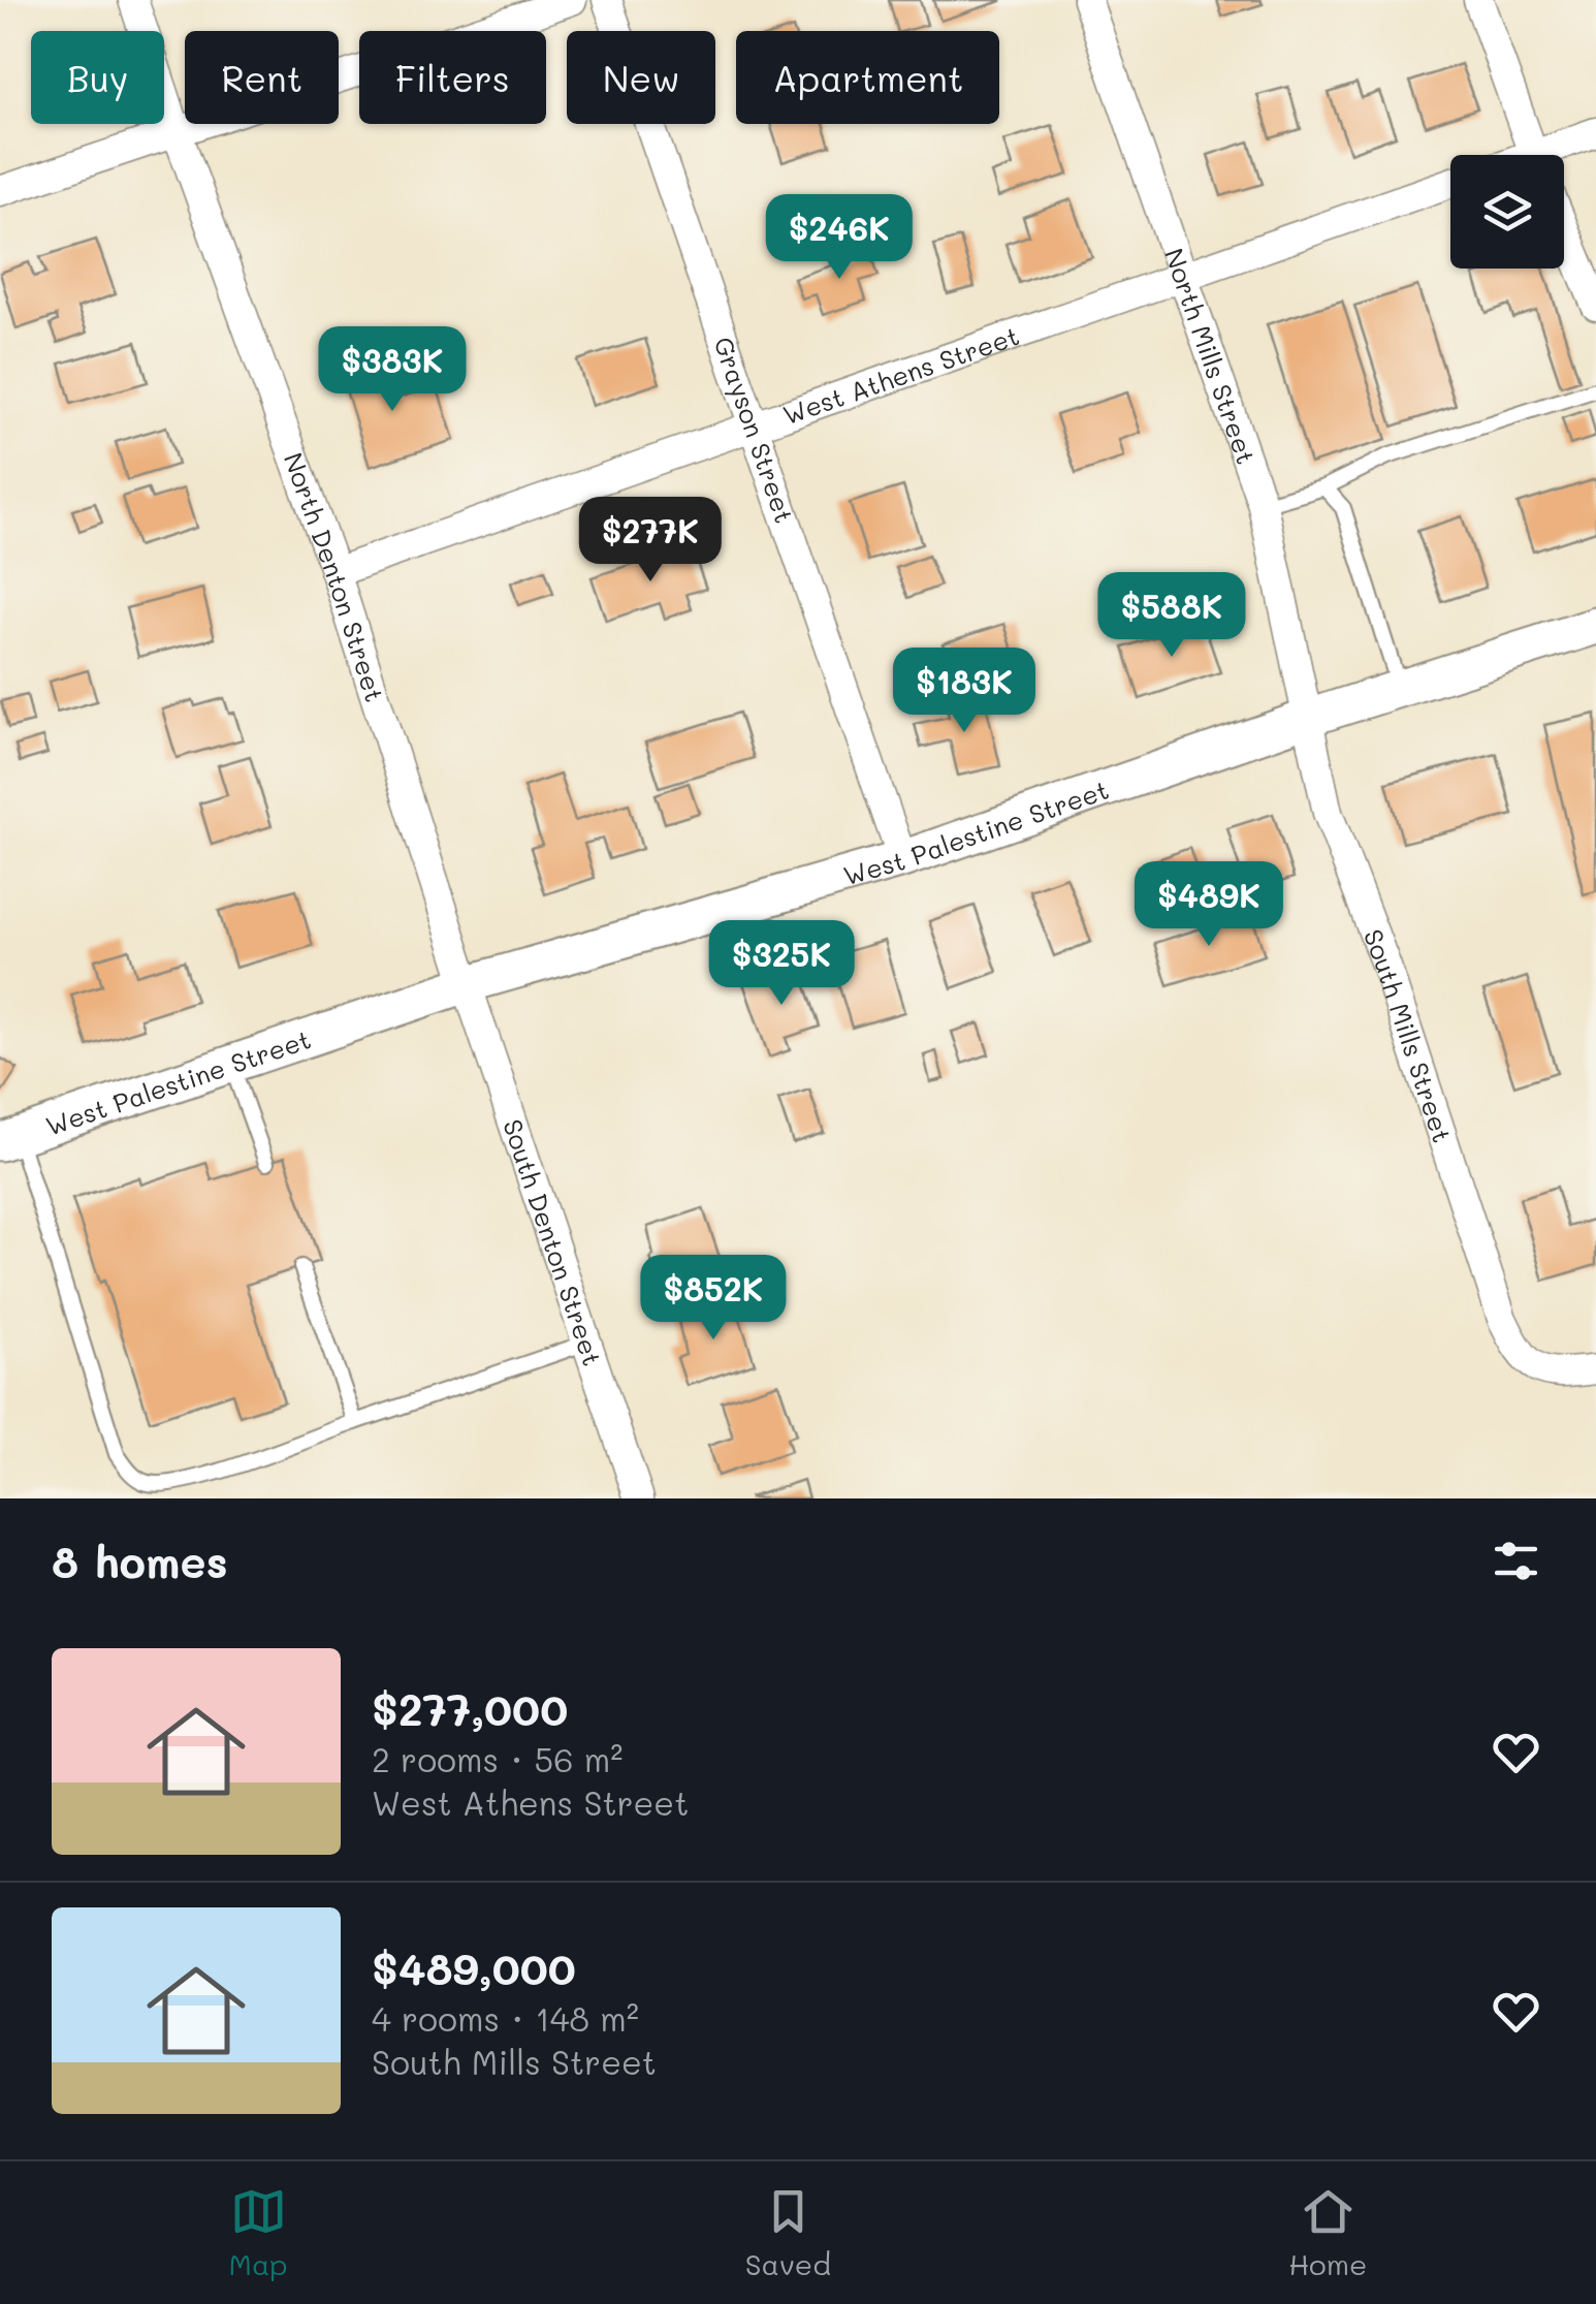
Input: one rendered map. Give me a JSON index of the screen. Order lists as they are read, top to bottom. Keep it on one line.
{"streets":{"street":["North Mills Street","West Athens Street","Grayson Street","North Denton Street","West Palestine Street","South Mills Street","South Denton Street"]},"crossings":[["North Mills Street","West Athens Street"],["North Mills Street","West Palestine Street"],["North Mills Street","South Mills Street"],["West Athens Street","Grayson Street"],["West Athens Street","North Denton Street"],["Grayson Street","West Palestine Street"],["North Denton Street","West Palestine Street"],["North Denton Street","South Denton Street"],["West Palestine Street","South Mills Street"],["West Palestine Street","South Denton Street"]],"page":{"chip":["Buy","Rent","Filters","New","Apartment"],"price":["$246K","$383K","$277K","$588K","$183K","$489K","$325K","$852K"],"heading":"8 homes","list":[{"name":"$277,000","note":"2 rooms · 56 m² · West Athens Street"},{"name":"$489,000","note":"4 rooms · 148 m² · South Mills Street"}],"tabs":["Map","Saved","Home"]}}
